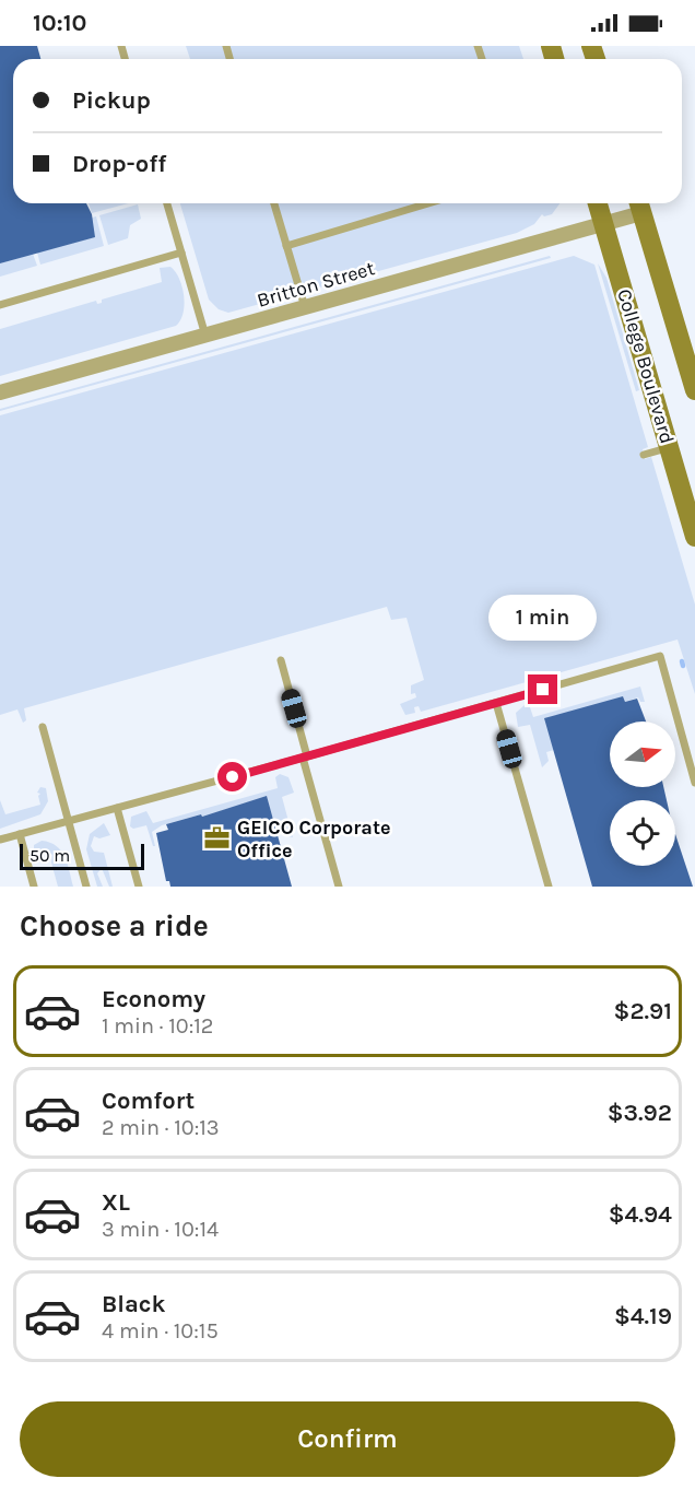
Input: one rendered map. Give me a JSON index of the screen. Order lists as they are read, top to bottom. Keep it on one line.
{"streets":{"main road":["College Boulevard"],"street":["Britton Street"]},"crossings":[["Britton Street","College Boulevard"]],"places":{"office":["GEICO Corporate Office"]},"scale_bar":"50 m","north":"right","page":{"status":"10:10","banner":["Pickup","Drop-off"],"bubble":"1 min","scale":"50 m","heading":"Choose a ride","list":[{"name":"Economy","note":"1 min · 10:12","value":"$2.91"},{"name":"Comfort","note":"2 min · 10:13","value":"$3.92"},{"name":"XL","note":"3 min · 10:14","value":"$4.94"},{"name":"Black","note":"4 min · 10:15","value":"$4.19"}],"buttons":"Confirm"}}
